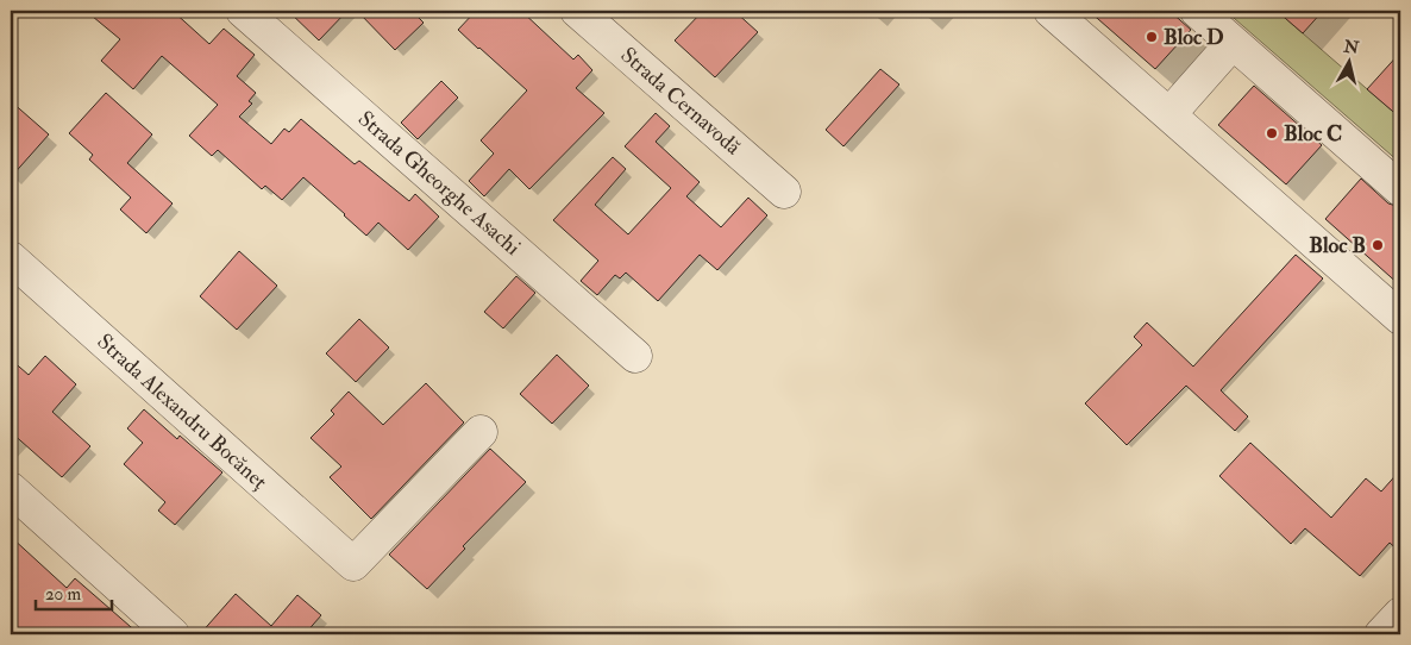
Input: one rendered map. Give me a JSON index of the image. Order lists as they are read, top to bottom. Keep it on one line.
{"streets":{"street":["Strada Cernavodă","Strada Gheorghe Asachi","Strada Alexandru Bocăneț"]},"places":["Bloc D","Bloc C","Bloc B"],"scale_bar":"20 m","north":"top"}
